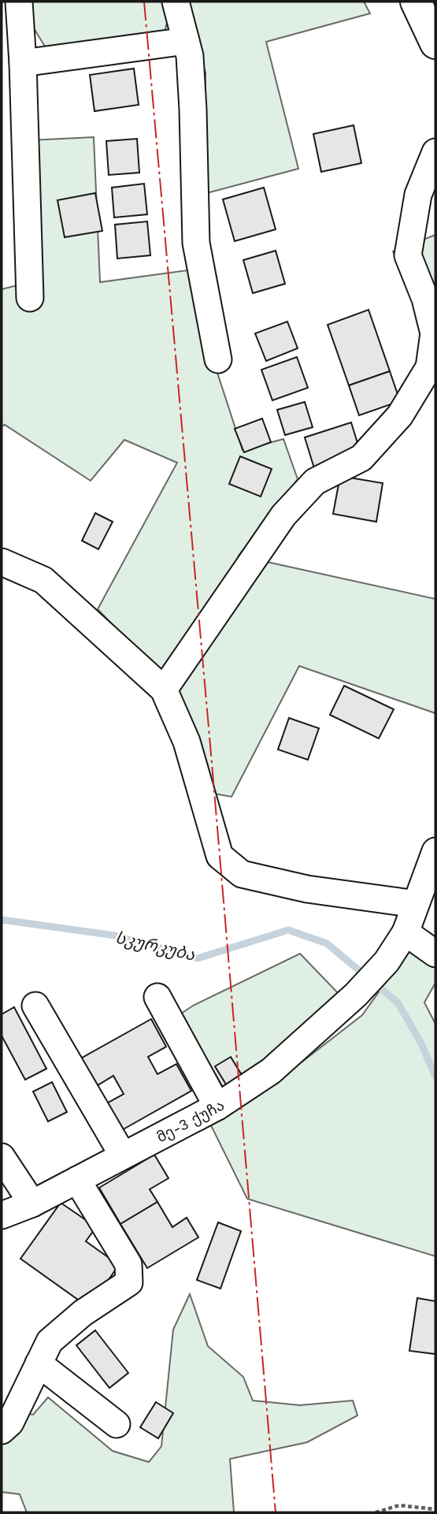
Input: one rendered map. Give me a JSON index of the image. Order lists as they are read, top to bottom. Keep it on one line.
{"streets":{"street":["მე-3 ქუჩა"]},"water":["სკურკუბა"]}
